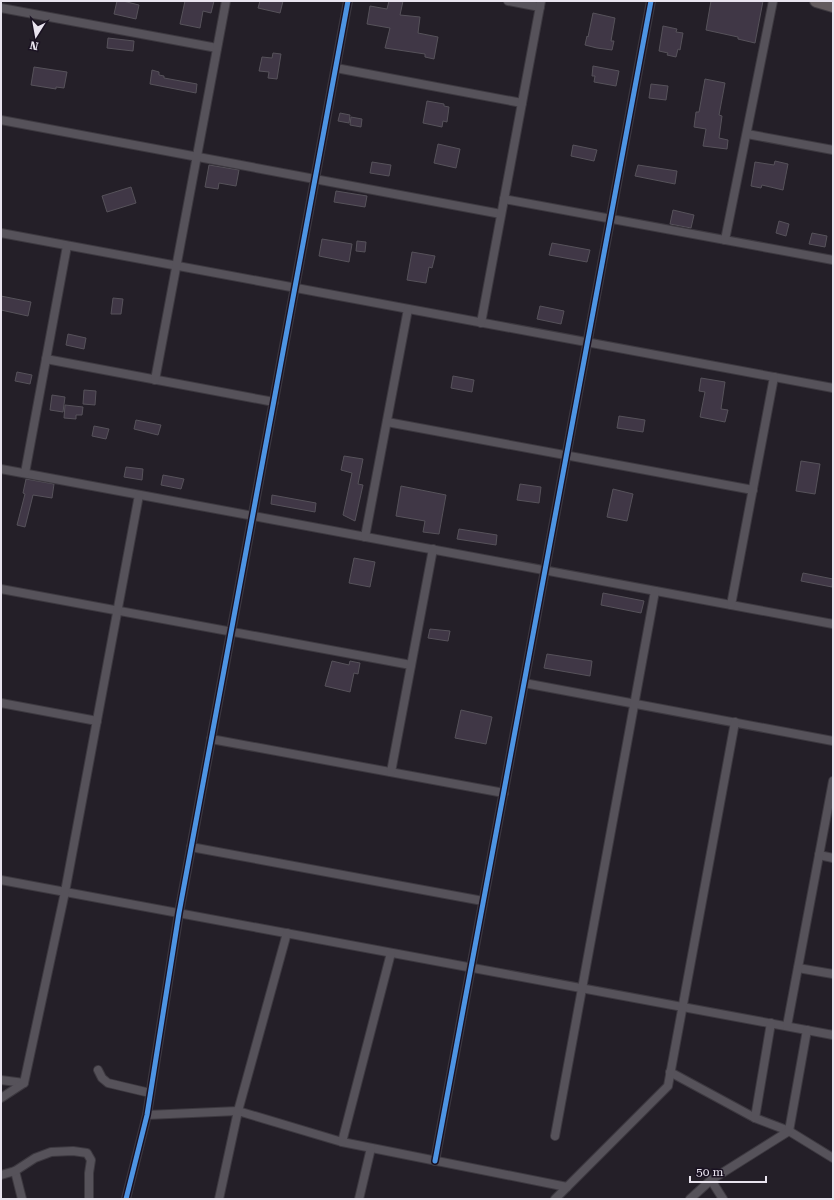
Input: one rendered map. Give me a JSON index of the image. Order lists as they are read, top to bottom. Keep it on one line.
{"scale_bar":"50 m","north":"bottom"}
